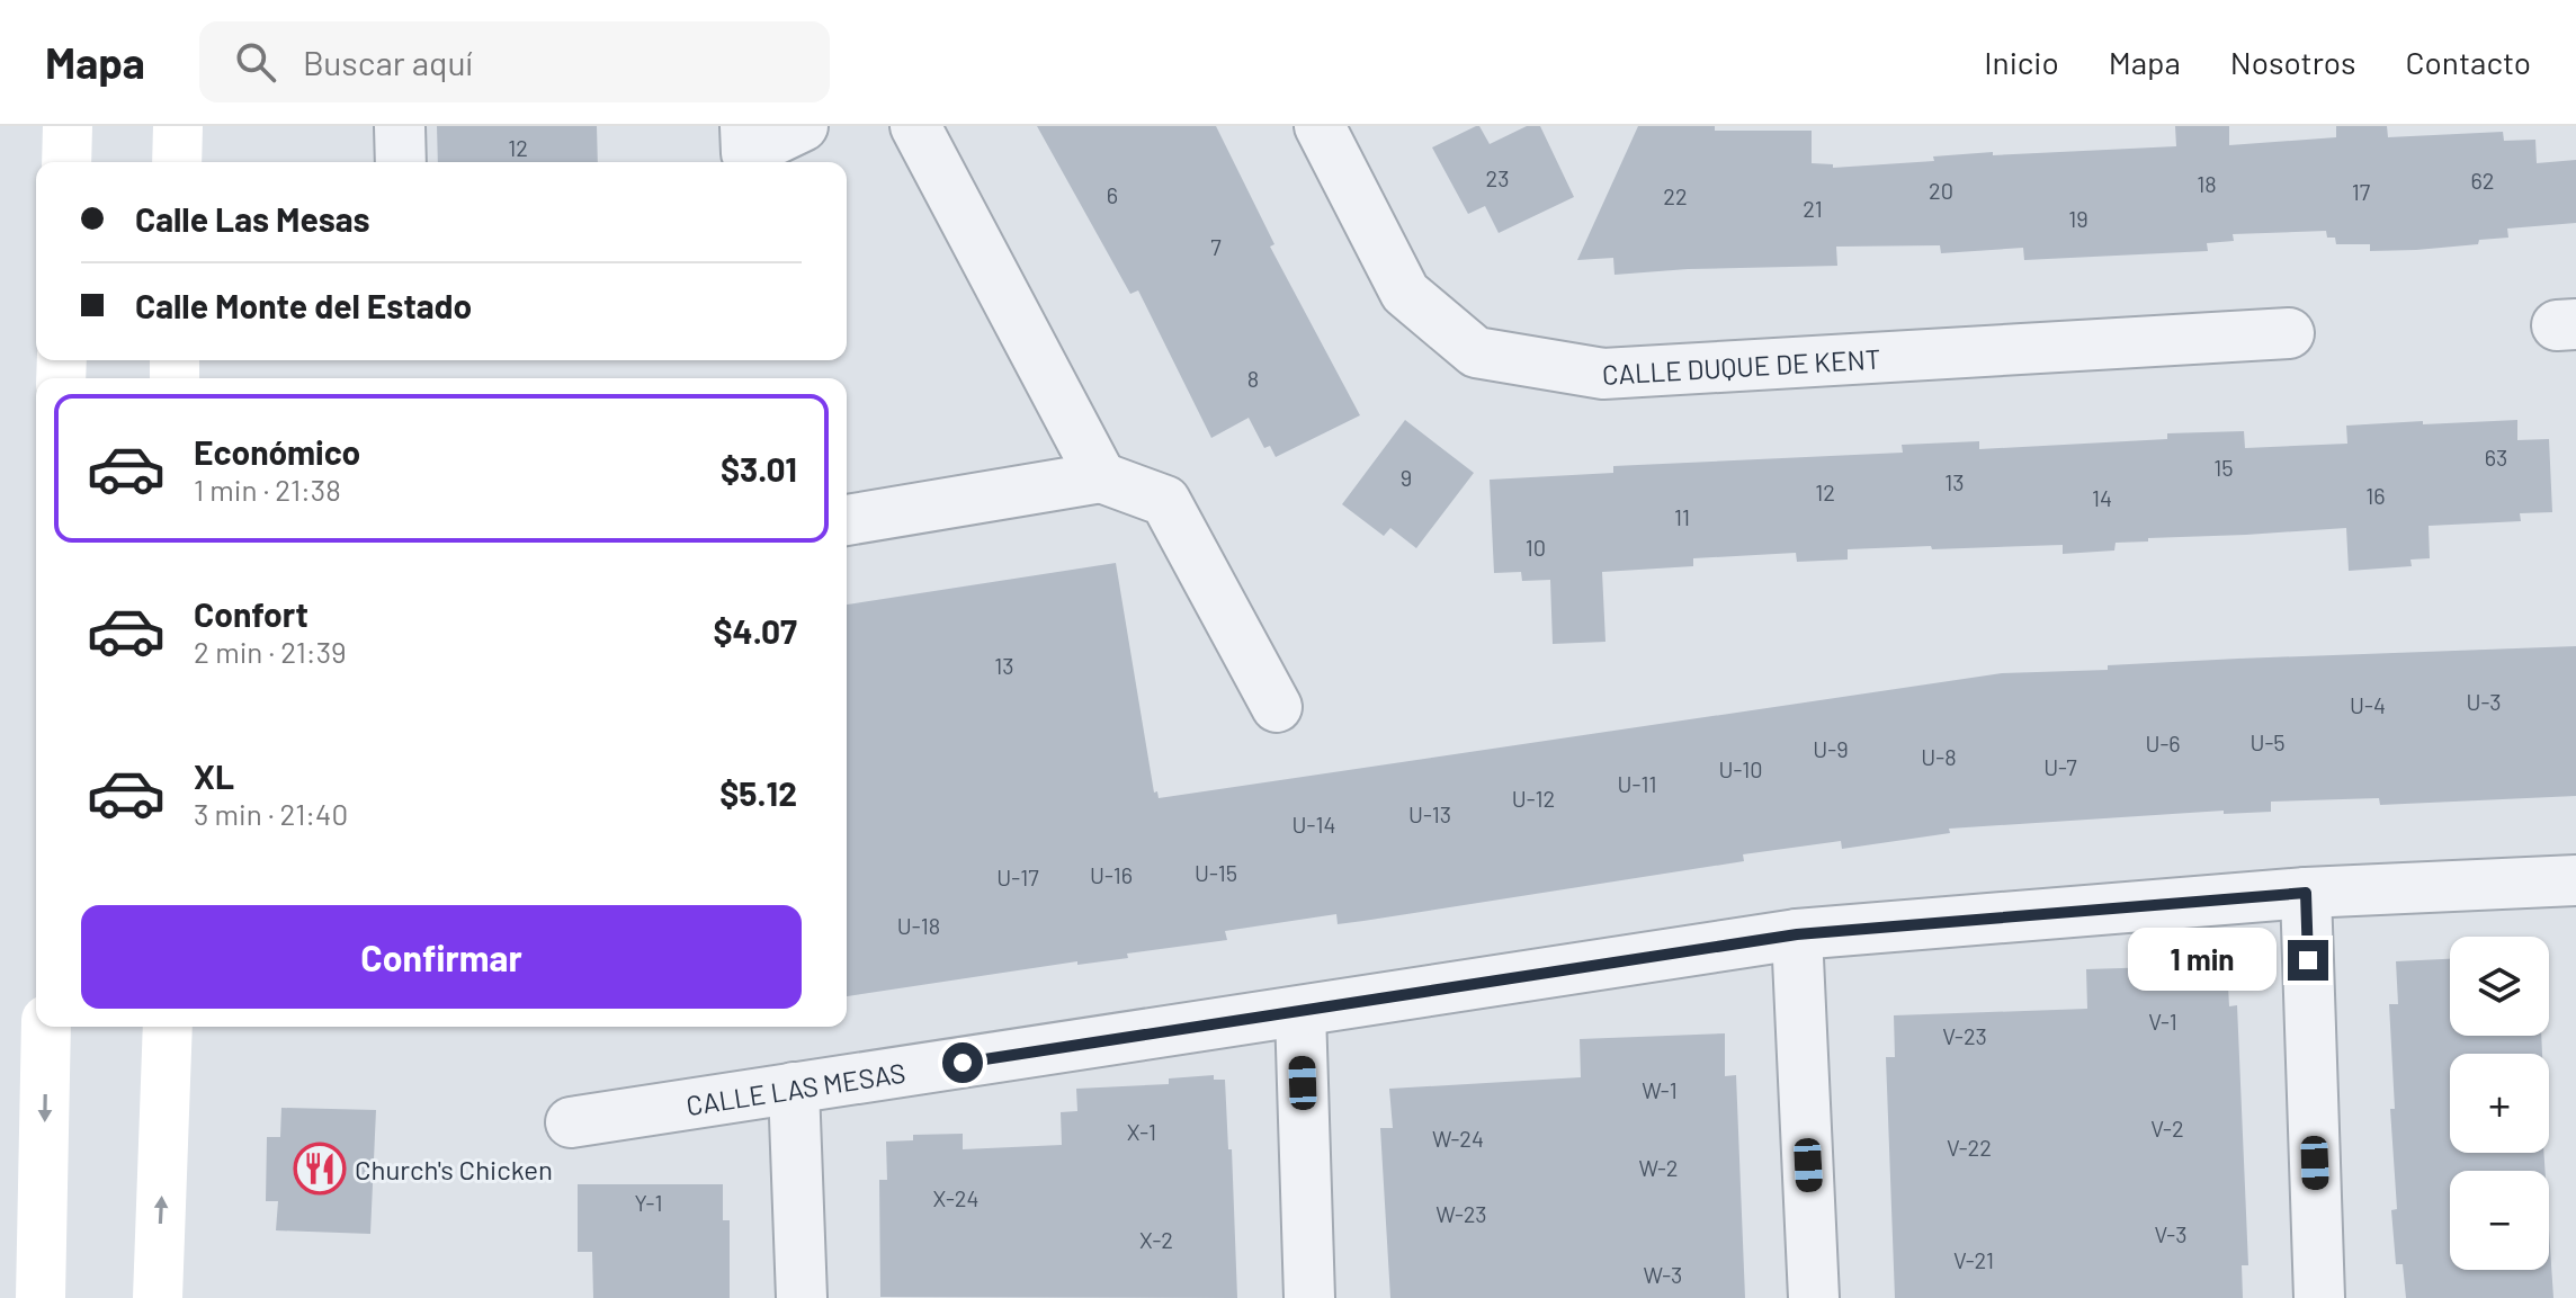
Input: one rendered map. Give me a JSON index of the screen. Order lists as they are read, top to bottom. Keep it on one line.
{"streets":{"street":["CALLE DUQUE DE KENT","CALLE LAS MESAS"]},"places":{"restaurant":["Church's Chicken"]},"house_numbers":["12","23","62","18","20","17","6","22","21","19","7","8","63","15","9","13","12","16","14","11","10","13","U-3","U-4","U-5","U-6","U-9","U-8","U-7","U-10","U-11","U-12","U-13","U-14","U-15","U-16","U-17","U-18","V-1","V-23","W-1","V-2","X-1","W-24","V-22","W-2","X-24","Y-1","W-23","V-3","X-2","V-21","W-3"],"page":{"header":"Mapa","search":"Buscar aquí","nav":["Inicio","Mapa","Nosotros","Contacto"],"banner":["Calle Las Mesas","Calle Monte del Estado"],"list":[{"name":"Económico","note":"1 min · 21:38","value":"$3.01"},{"name":"Confort","note":"2 min · 21:39","value":"$4.07"},{"name":"XL","note":"3 min · 21:40","value":"$5.12"}],"buttons":"Confirmar","bubble":"1 min","map_buttons":["+","−"]}}
